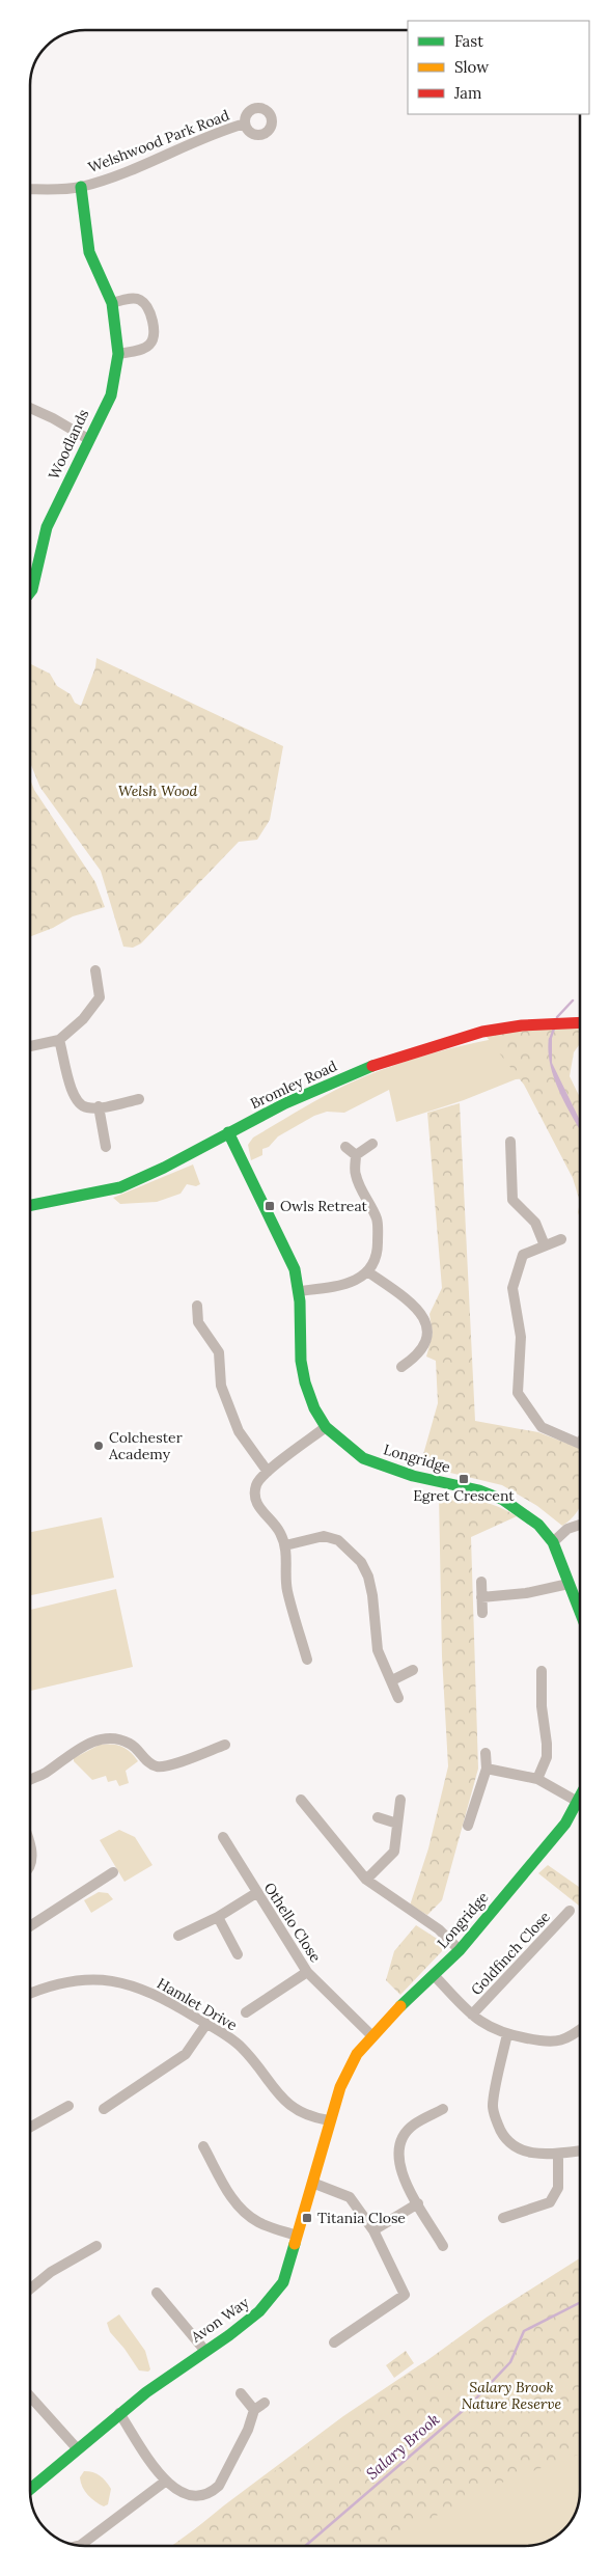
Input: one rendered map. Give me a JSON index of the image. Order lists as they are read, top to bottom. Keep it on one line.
{"streets":{"street":["Welshwood Park Road","Woodlands","Bromley Road","Longridge","Othello Close","Goldfinch Close","Hamlet Drive","Avon Way"]},"crossings":[["Welshwood Park Road","Woodlands"],["Bromley Road","Longridge"],["Longridge","Othello Close"],["Longridge","Avon Way"],["Hamlet Drive","Avon Way"]],"water":["Salary Brook"],"parks":["Welsh Wood","Salary Brook Nature Reserve"],"places":{"transit":["Owls Retreat","Egret Crescent","Titania Close"],"other":["Colchester Academy"]},"legend":["Fast","Slow","Jam"]}
